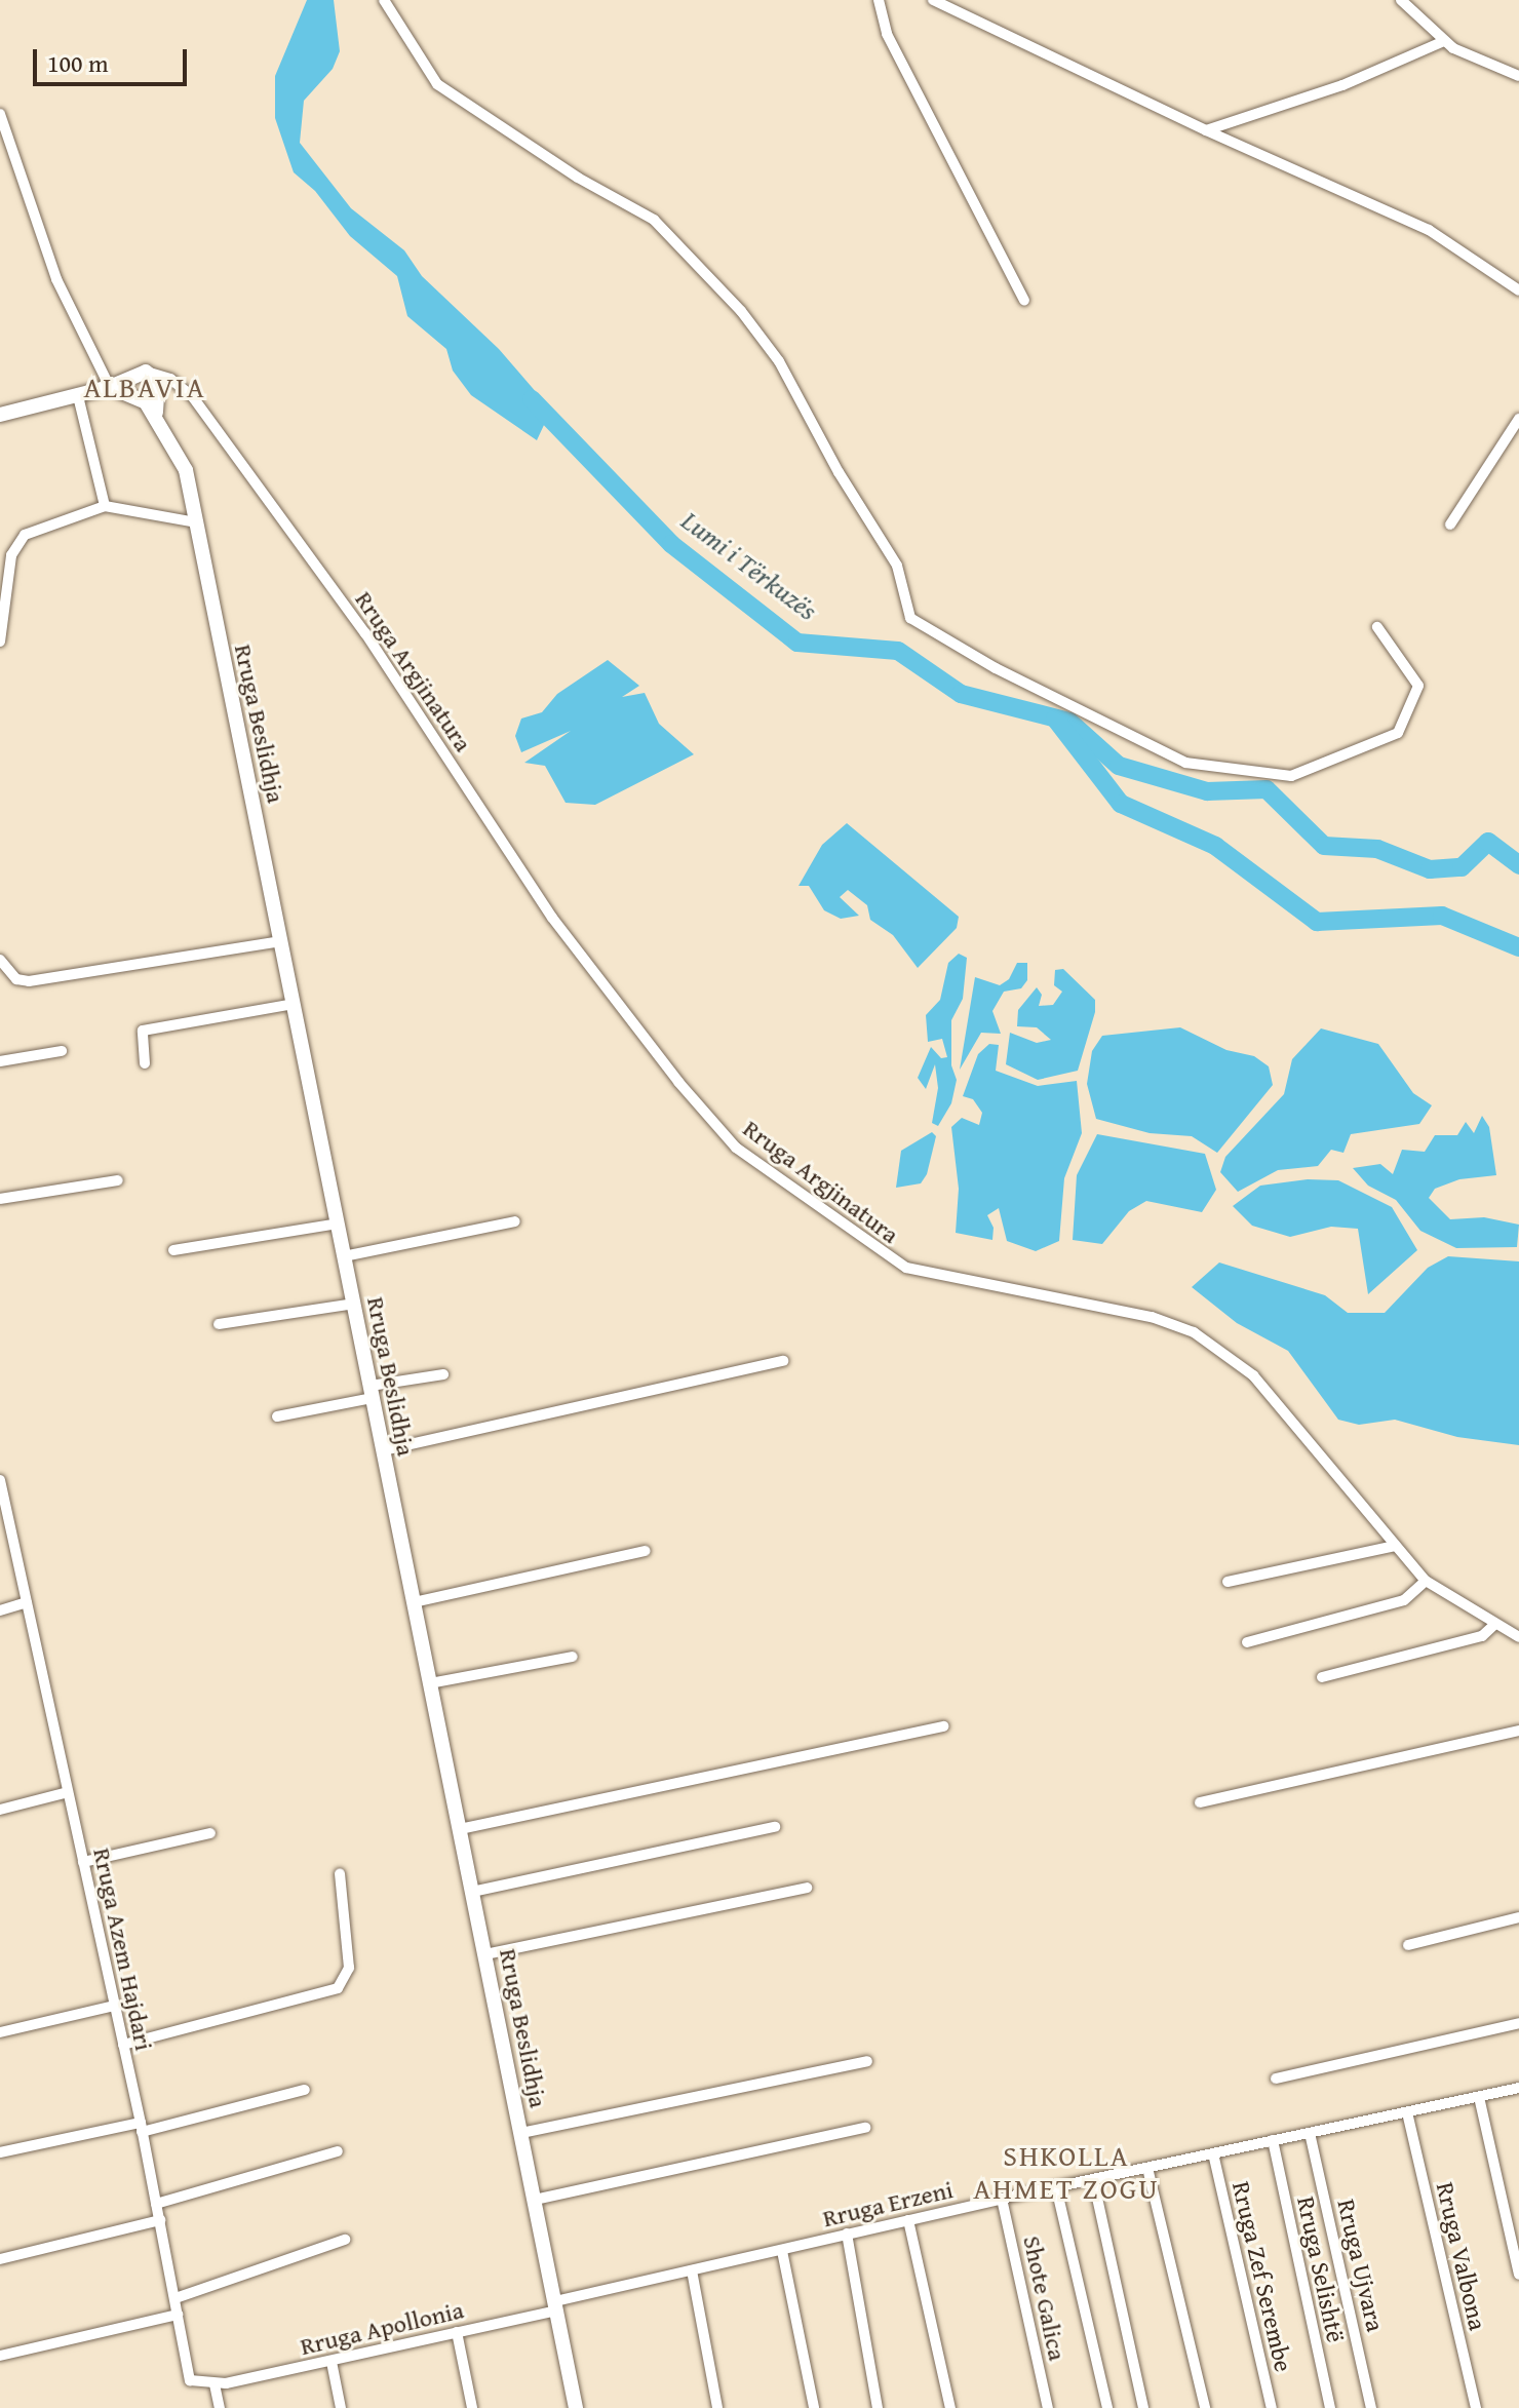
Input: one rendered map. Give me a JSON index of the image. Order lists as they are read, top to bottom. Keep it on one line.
{"streets":{"main road":["Rruga Beslidhja"],"street":["Rruga Argjinatura","Rruga Azem Hajdari","Rruga Erzeni","Rruga Valbona","Rruga Ujvara","Rruga Selishtë","Rruga Zef Serembe","Shote Galica","Rruga Apollonia"]},"crossings":[["Rruga Beslidhja","Rruga Erzeni"],["Rruga Beslidhja","Rruga Apollonia"],["Rruga Azem Hajdari","Rruga Apollonia"],["Rruga Erzeni","Rruga Valbona"],["Rruga Erzeni","Rruga Ujvara"],["Rruga Erzeni","Rruga Selishtë"],["Rruga Erzeni","Rruga Zef Serembe"],["Rruga Erzeni","Shote Galica"],["Rruga Erzeni","Rruga Apollonia"]],"districts":["ALBAVIA","SHKOLLA AHMET ZOGU"],"water":["Lumi i Tërkuzës"],"scale_bar":"100 m"}
